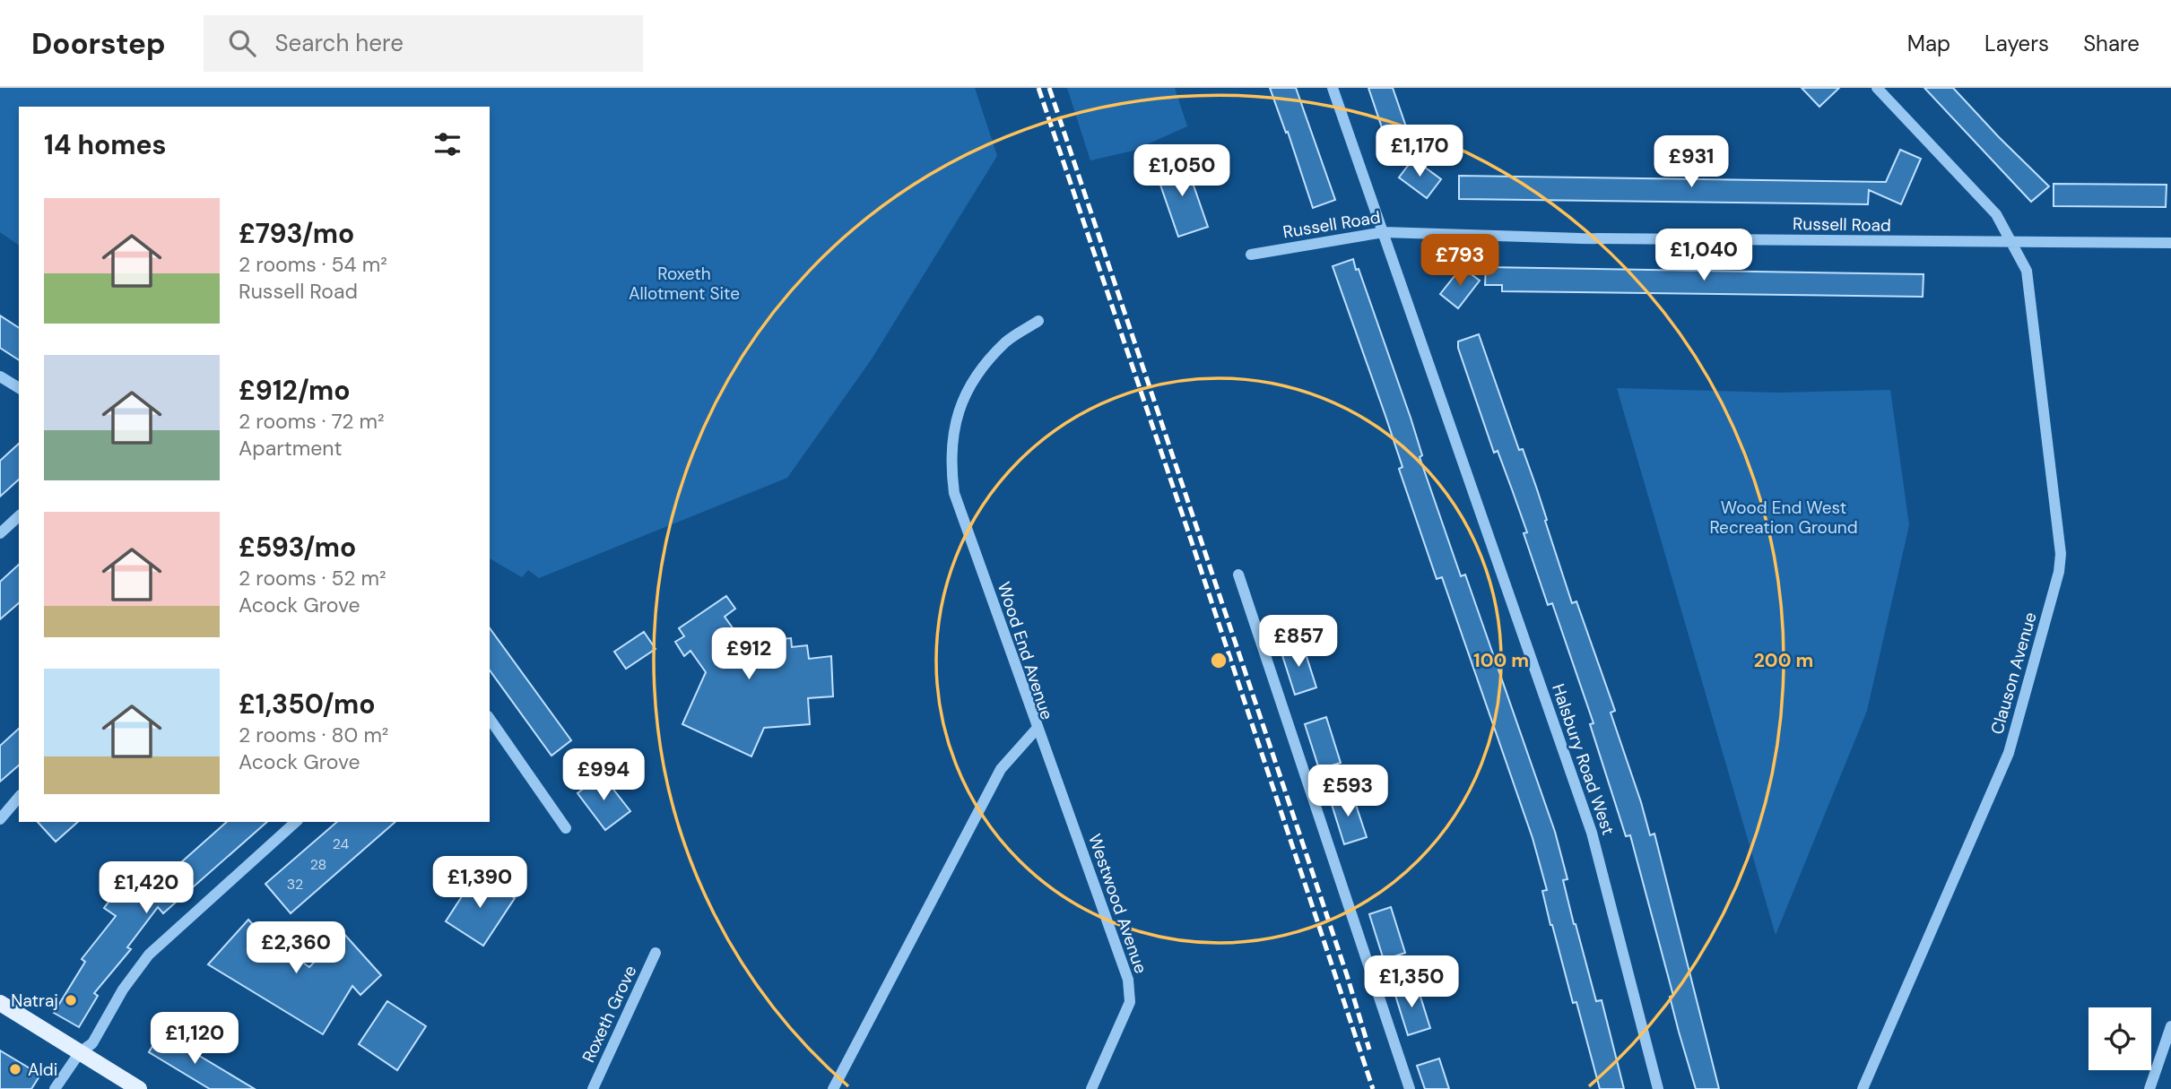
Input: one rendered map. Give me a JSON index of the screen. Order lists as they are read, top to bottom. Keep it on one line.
{"streets":{"street":["Russell Road","Wood End Avenue","Clauson Avenue","Halsbury Road West","Westwood Avenue","Roxeth Grove"]},"crossings":[["Russell Road","Clauson Avenue"],["Russell Road","Halsbury Road West"],["Wood End Avenue","Westwood Avenue"]],"parks":["Roxeth Allotment Site","Wood End West Recreation Ground"],"places":["Natraj","Aldi"],"house_numbers":["24","28","32"],"page":{"header":"Doorstep","search":"Search here","nav":["Map","Layers","Share"],"heading":"14 homes","price":["£1,170","£931","£1,050","£1,040","£793","£857","£912","£994","£593","£1,390","£1,420","£2,360","£1,350","£1,120"],"list":[{"name":"£793/mo","note":"2 rooms · 54 m² · Russell Road"},{"name":"£912/mo","note":"2 rooms · 72 m² · Apartment"},{"name":"£593/mo","note":"2 rooms · 52 m² · Acock Grove"},{"name":"£1,350/mo","note":"2 rooms · 80 m² · Acock Grove"}]},"rings":["100 m","200 m"]}
